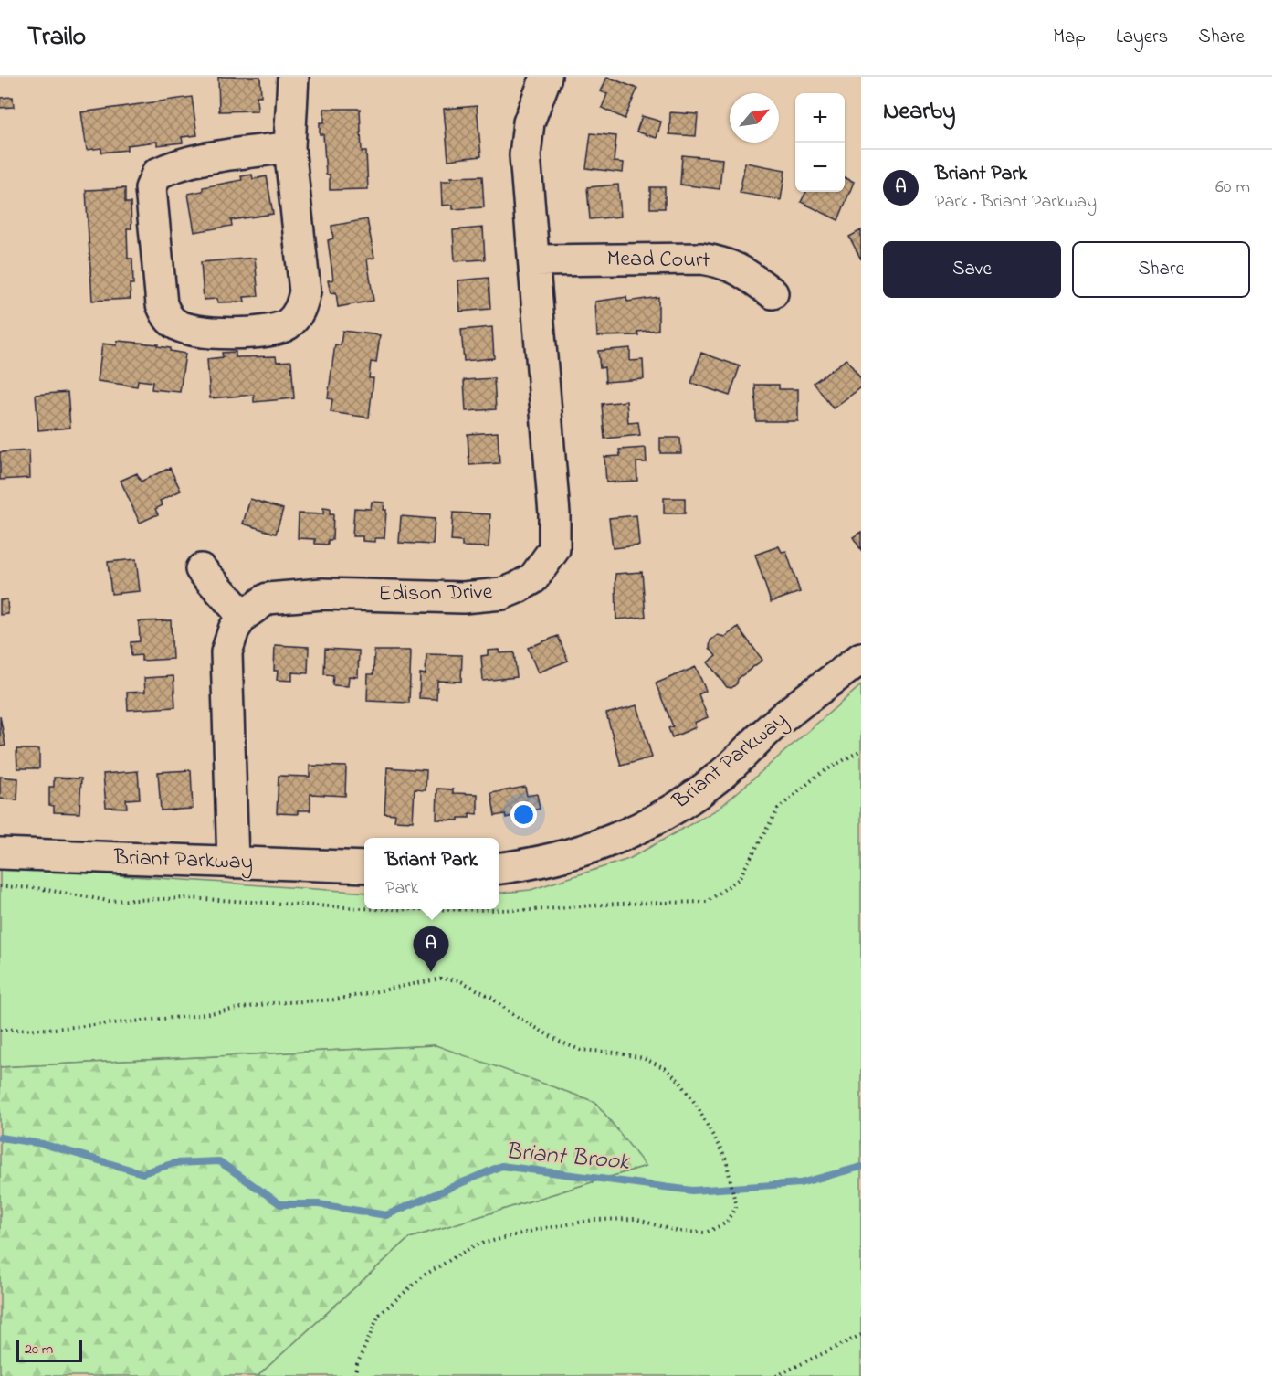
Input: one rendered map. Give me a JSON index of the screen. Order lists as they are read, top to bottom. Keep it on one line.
{"streets":{"street":["Mead Court","Edison Drive","Briant Parkway"]},"crossings":[["Mead Court","Edison Drive"],["Edison Drive","Briant Parkway"]],"water":["Briant Brook"],"scale_bar":"20 m","north":"top right","page":{"header":"Trailo","nav":["Map","Layers","Share"],"heading":"Nearby","map_buttons":["+","−"],"list":[{"mark":"A","name":"Briant Park","note":"Park · Briant Parkway","value":"60 m"}],"buttons":["Save","Share"],"popup":["Briant Park","Park"],"pins":"A","scale":"20 m"}}
